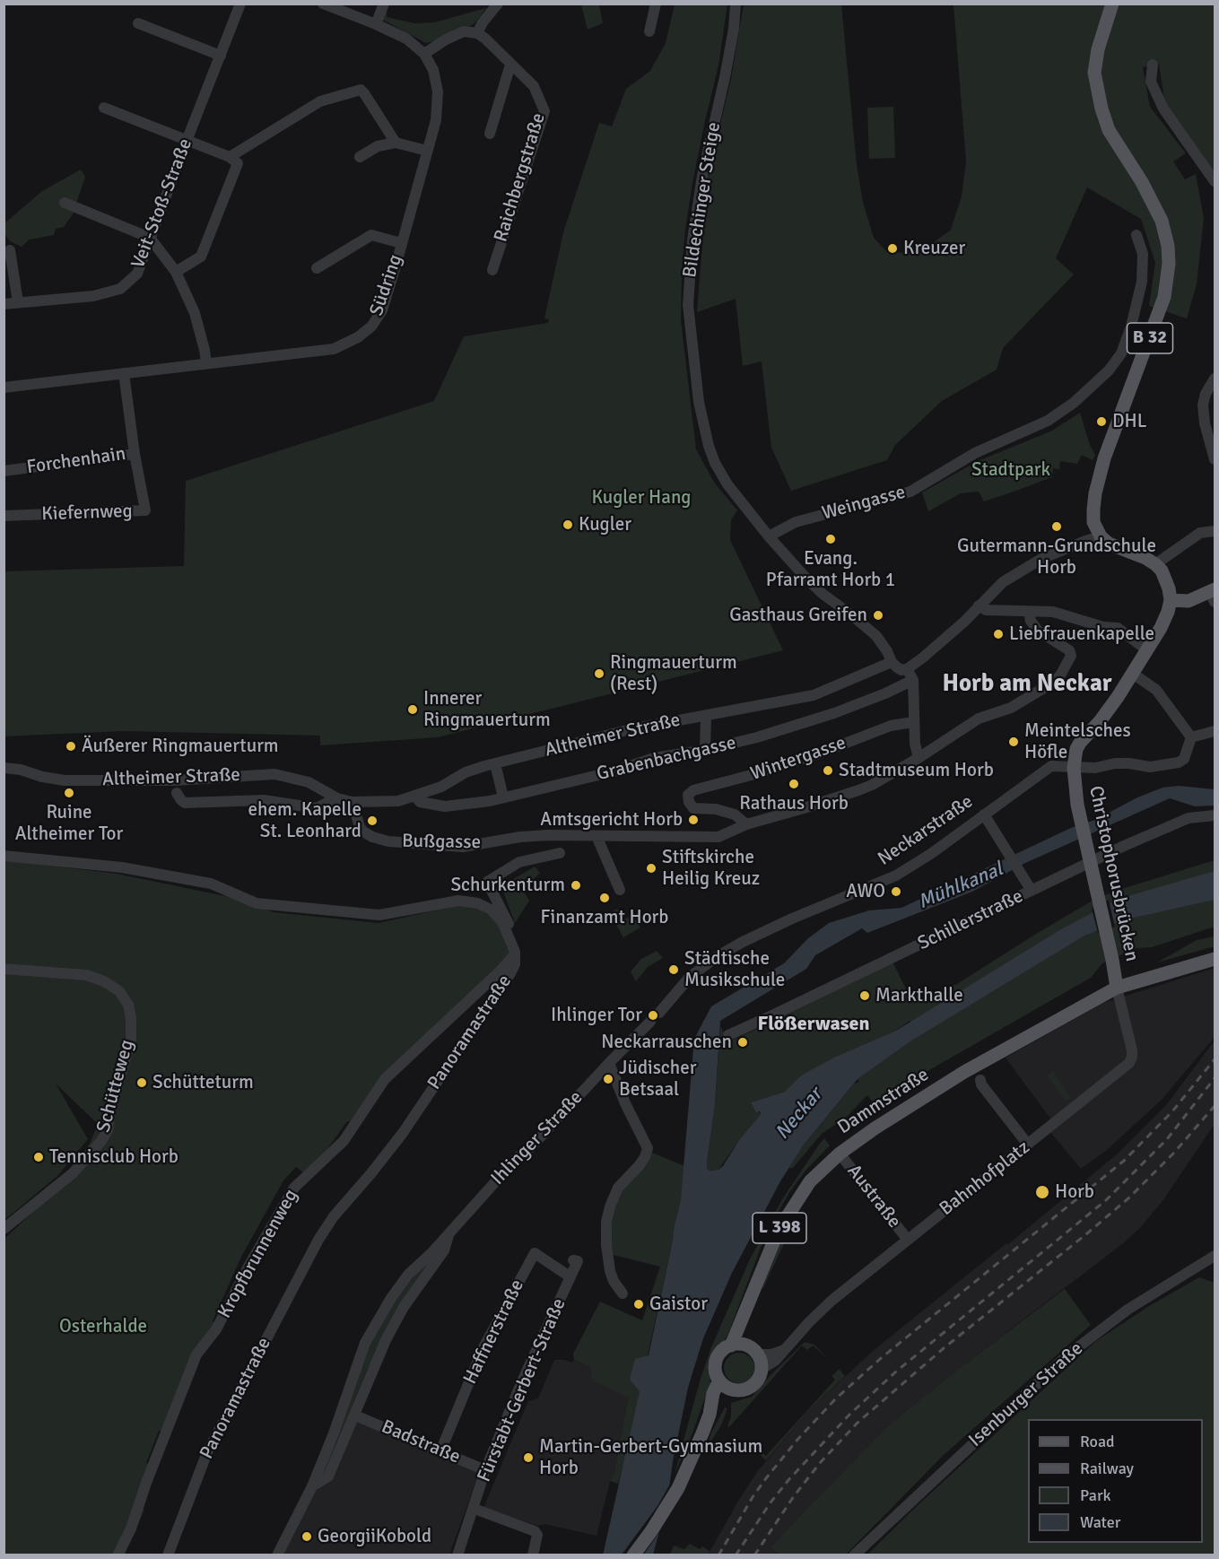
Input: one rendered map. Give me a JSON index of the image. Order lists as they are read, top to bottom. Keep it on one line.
{"streets":{"main road":["B 32","Christophorusbrücken","Dammstraße","L 398"],"street":["Raichbergstraße","Bildechinger Steige","Veit-Stoß-Straße","Südring","Forchenhain","Weingasse","Kiefernweg","Altheimer Straße","Grabenbachgasse","Wintergasse","Neckarstraße","Bußgasse","Schillerstraße","Panoramastraße","Schütteweg","Ihlinger Straße","Bahnhofplatz","Austraße","Kropfbrunnenweg","Haffnerstraße","Fürstabt-Gerbert-Straße","Isenburger Straße","Badstraße"]},"crossings":[["Bildechinger Steige","Weingasse"],["Bildechinger Steige","Altheimer Straße"],["Südring","Forchenhain"],["Forchenhain","Kiefernweg"],["Altheimer Straße","Grabenbachgasse"],["Altheimer Straße","Bußgasse"],["Wintergasse","Bußgasse"],["Neckarstraße","Christophorusbrücken"],["Christophorusbrücken","Schillerstraße"],["Christophorusbrücken","Dammstraße"],["Christophorusbrücken","Bahnhofplatz"],["Panoramastraße","Kropfbrunnenweg"],["Dammstraße","Bahnhofplatz"],["Dammstraße","Austraße"],["Dammstraße","L 398"],["Ihlinger Straße","Badstraße"],["Bahnhofplatz","Austraße"],["Bahnhofplatz","L 398"],["Haffnerstraße","Fürstabt-Gerbert-Straße"],["Haffnerstraße","Badstraße"],["Fürstabt-Gerbert-Straße","Badstraße"]],"districts":["Horb am Neckar","Flößerwasen"],"water":["Mühlkanal","Neckar"],"parks":["Stadtpark","Kugler Hang","Osterhalde"],"places":["Kreuzer","DHL","Kugler","Gutermann-Grundschule Horb","Evang. Pfarramt Horb 1","Gasthaus Greifen","Liebfrauenkapelle","Ringmauerturm (Rest)","Innerer Ringmauerturm","Meintelsches Höfle","Äußerer Ringmauerturm","Stadtmuseum Horb","Rathaus Horb","Ruine Altheimer Tor","Amtsgericht Horb","ehem. Kapelle St. Leonhard","Stiftskirche Heilig Kreuz","Schurkenturm","AWO","Finanzamt Horb","Städtische Musikschule","Markthalle","Ihlinger Tor","Neckarrauschen","Jüdischer Betsaal","Schütteturm","Tennisclub Horb","Horb","Gaistor","Martin-Gerbert-Gymnasium Horb","GeorgiiKobold"],"legend":["Road","Railway","Park","Water"]}
